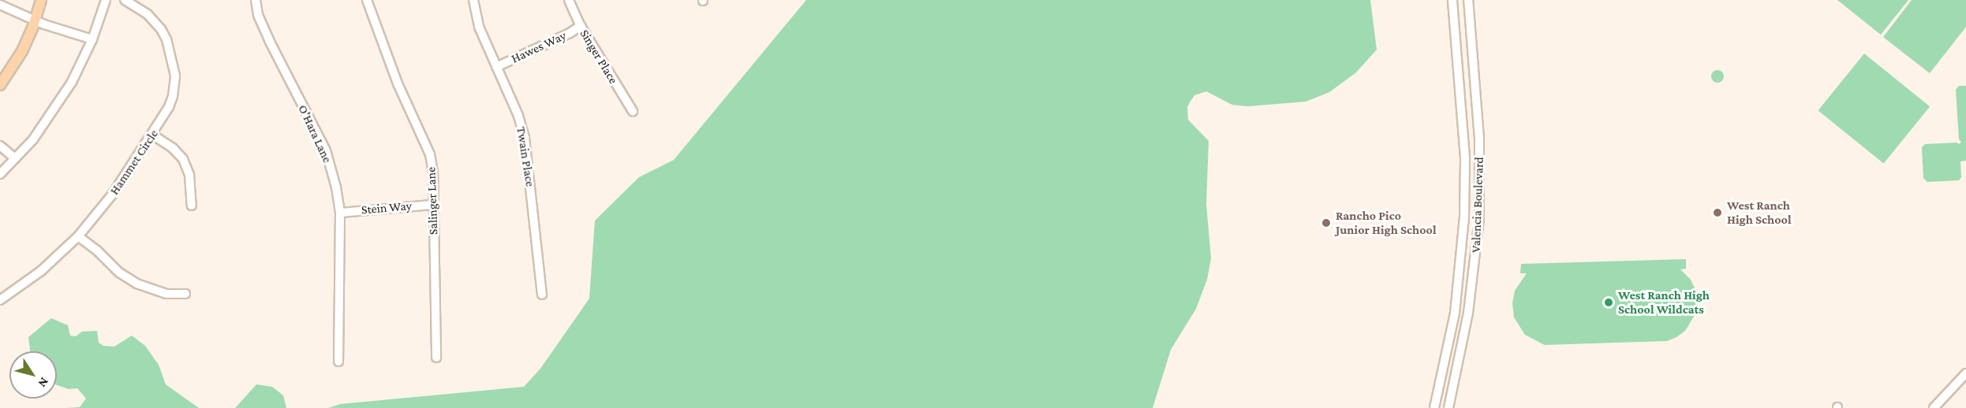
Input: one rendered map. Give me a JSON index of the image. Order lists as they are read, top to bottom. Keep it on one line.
{"streets":{"street":["Hawes Way","Singer Place","O'Hara Lane","Twain Place","Hammet Circle","Salinger Lane","Valencia Boulevard","Stein Way"]},"crossings":[["Hawes Way","Singer Place"],["Hawes Way","Twain Place"],["O'Hara Lane","Stein Way"],["Salinger Lane","Stein Way"]],"places":["West Ranch High School","Rancho Pico Junior High School","West Ranch High School Wildcats"],"north":"bottom right"}
